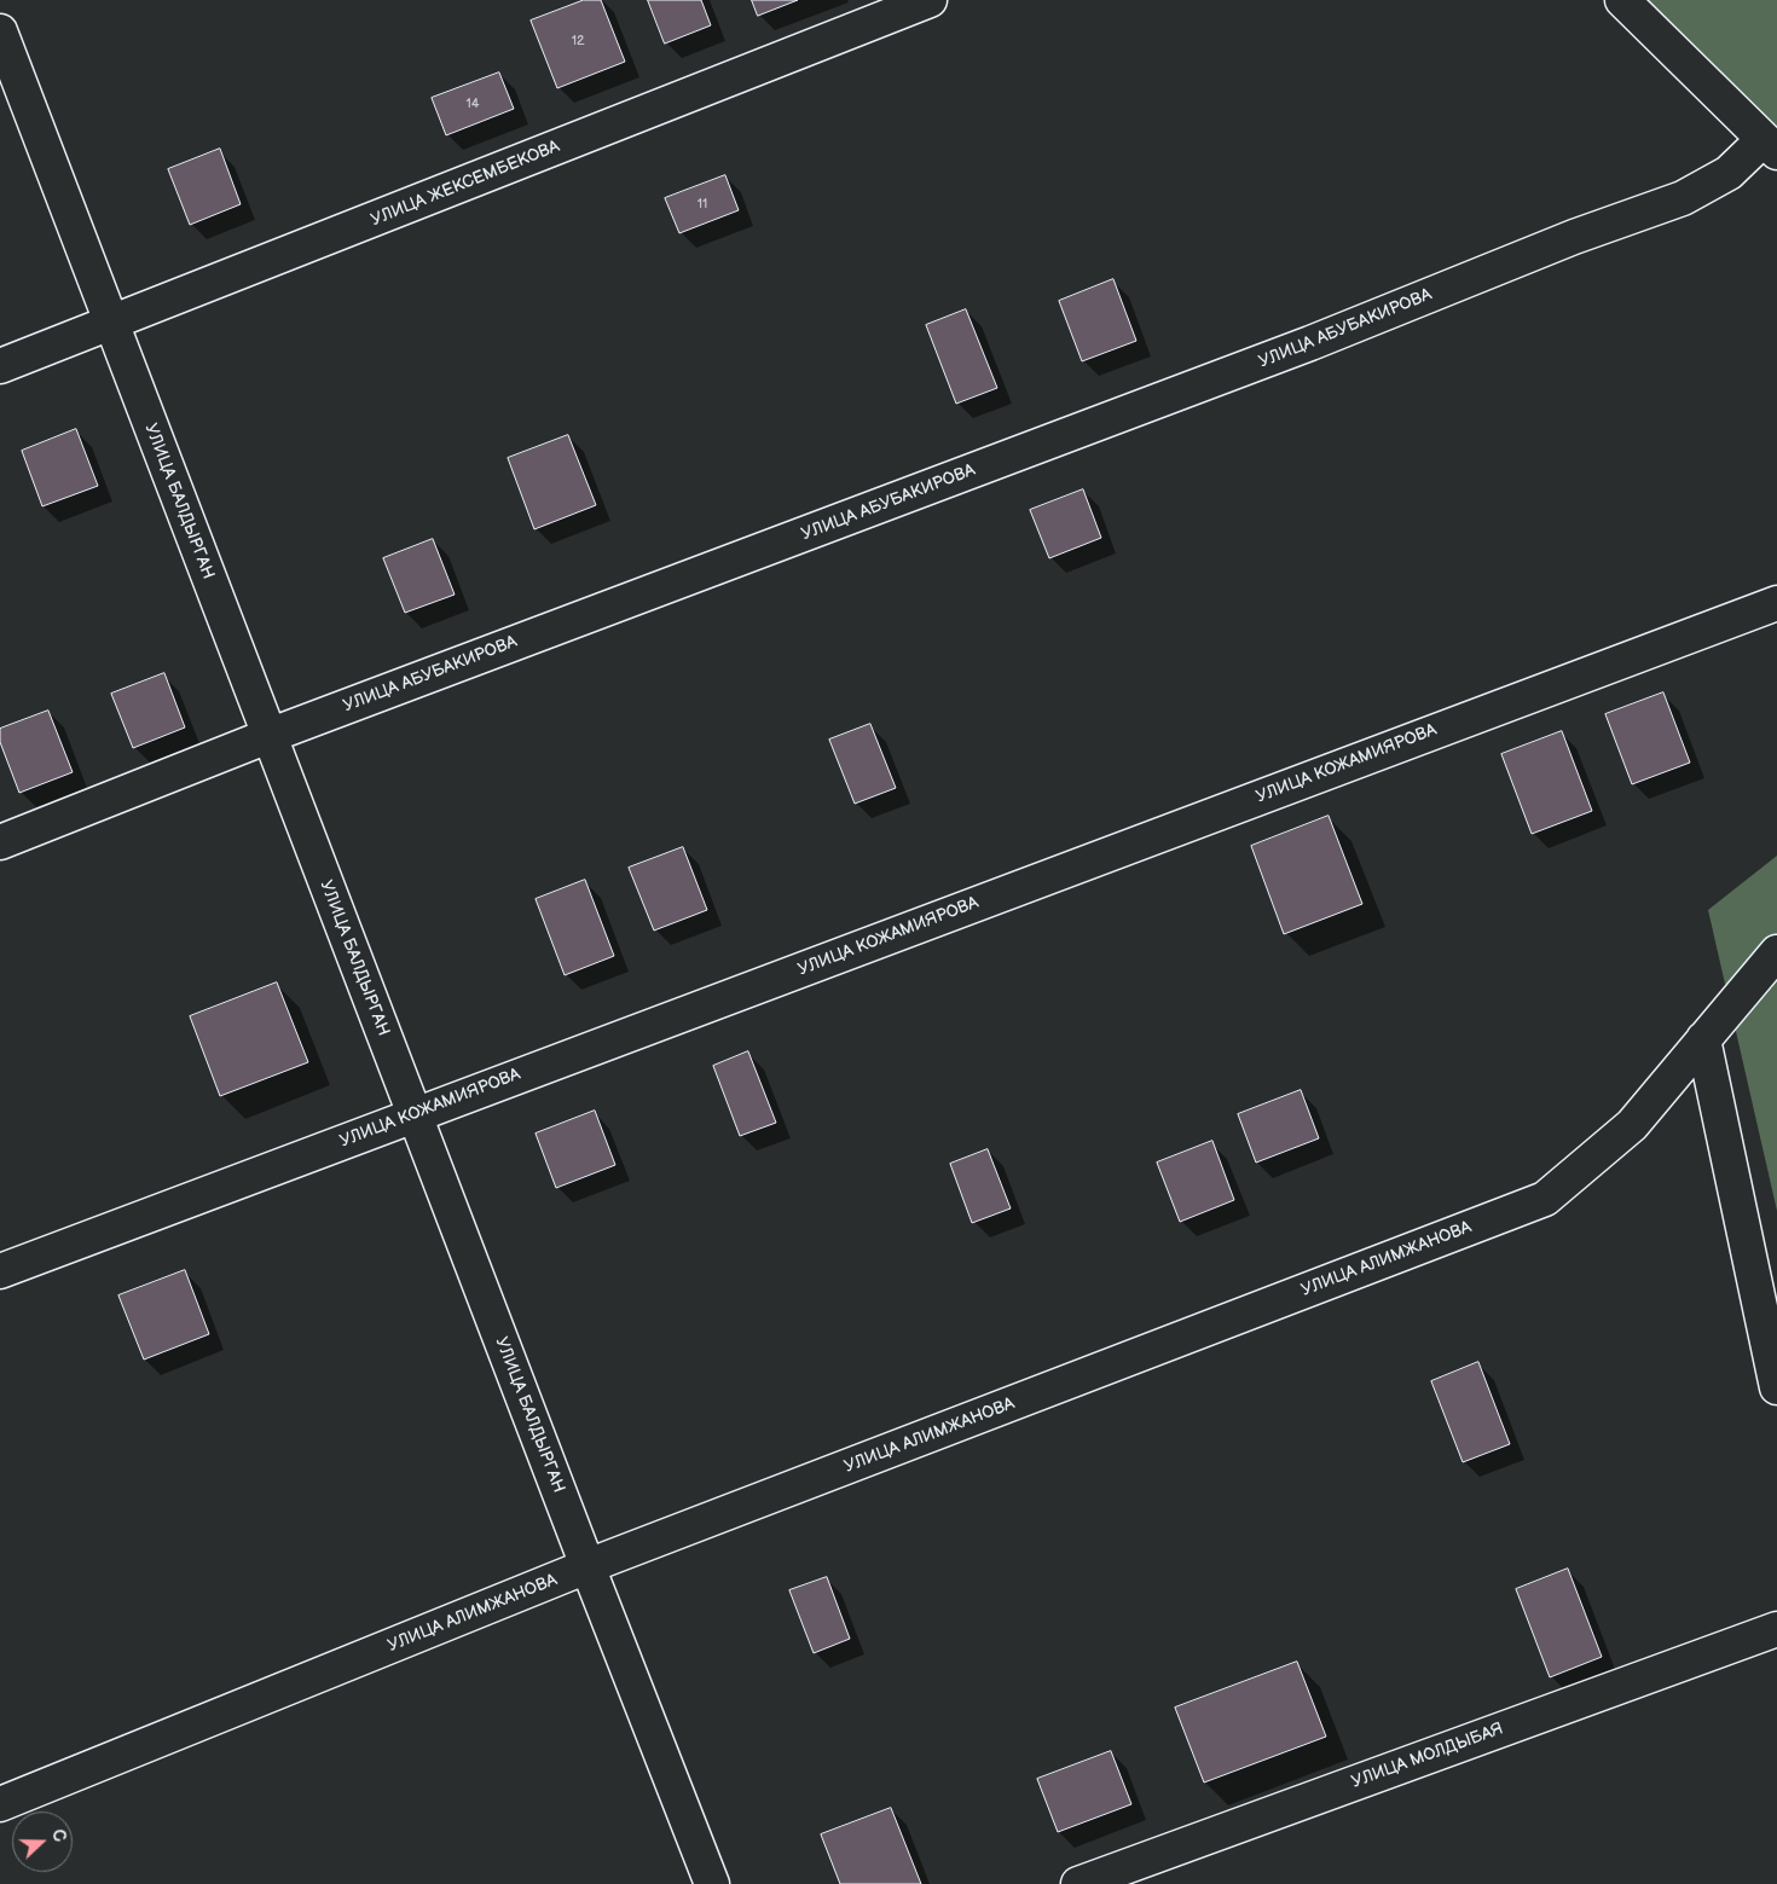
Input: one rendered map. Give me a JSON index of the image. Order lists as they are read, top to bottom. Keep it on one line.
{"streets":{"street":["УЛИЦА ЖЕКСЕМБЕКОВА","УЛИЦА АБУБАКИРОВА","УЛИЦА БАЛДЫРГАН","УЛИЦА КОЖАМИЯРОВА","УЛИЦА АЛИМЖАНОВА","УЛИЦА МОЛДЫБАЯ"]},"crossings":[["УЛИЦА ЖЕКСЕМБЕКОВА","УЛИЦА БАЛДЫРГАН"],["УЛИЦА АБУБАКИРОВА","УЛИЦА БАЛДЫРГАН"],["УЛИЦА БАЛДЫРГАН","УЛИЦА КОЖАМИЯРОВА"],["УЛИЦА БАЛДЫРГАН","УЛИЦА АЛИМЖАНОВА"]],"house_numbers":["12","14","11"],"north":"right"}
